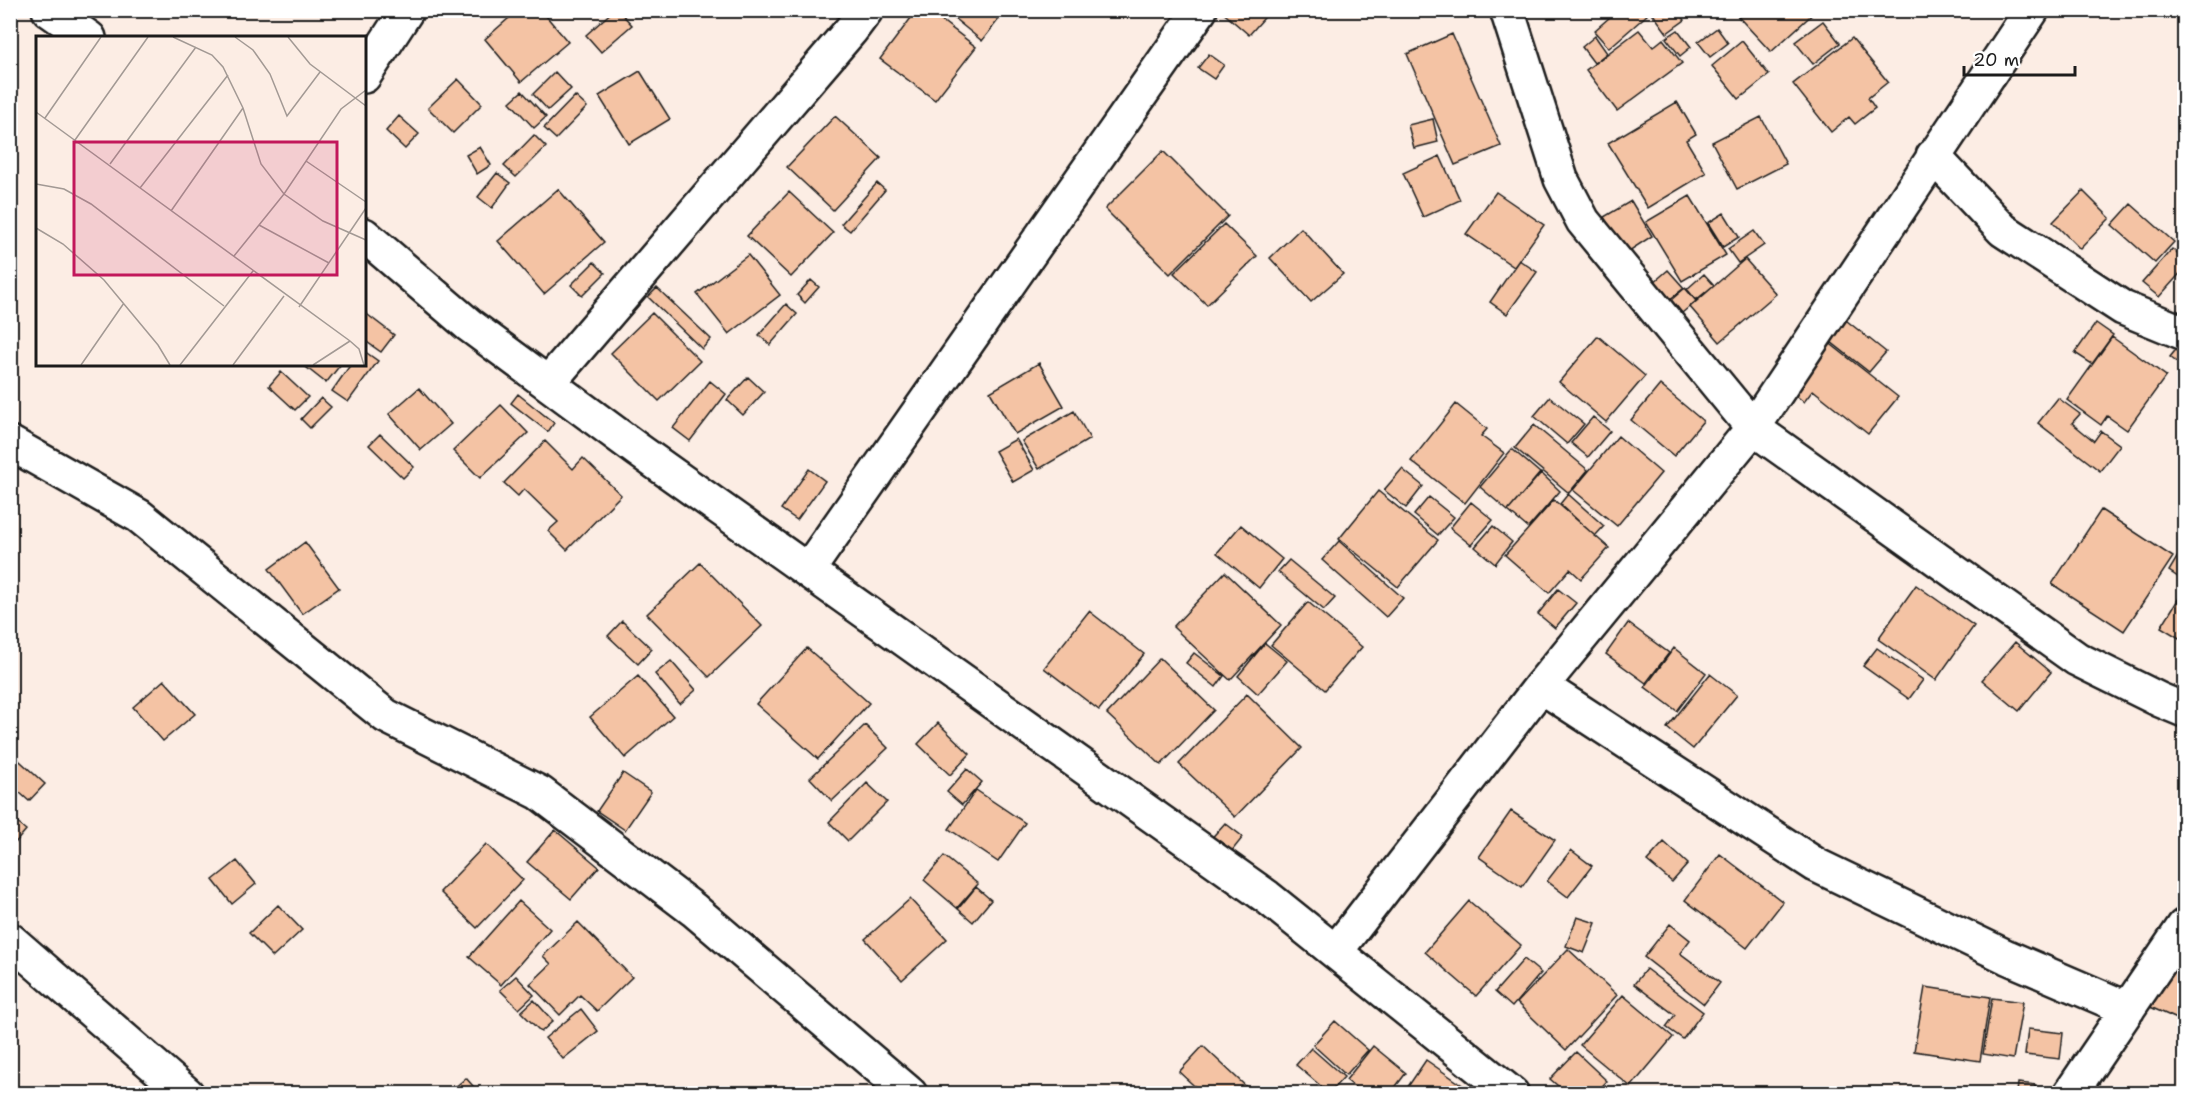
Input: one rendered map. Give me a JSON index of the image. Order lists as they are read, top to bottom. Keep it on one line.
{"scale_bar":"20 m"}
